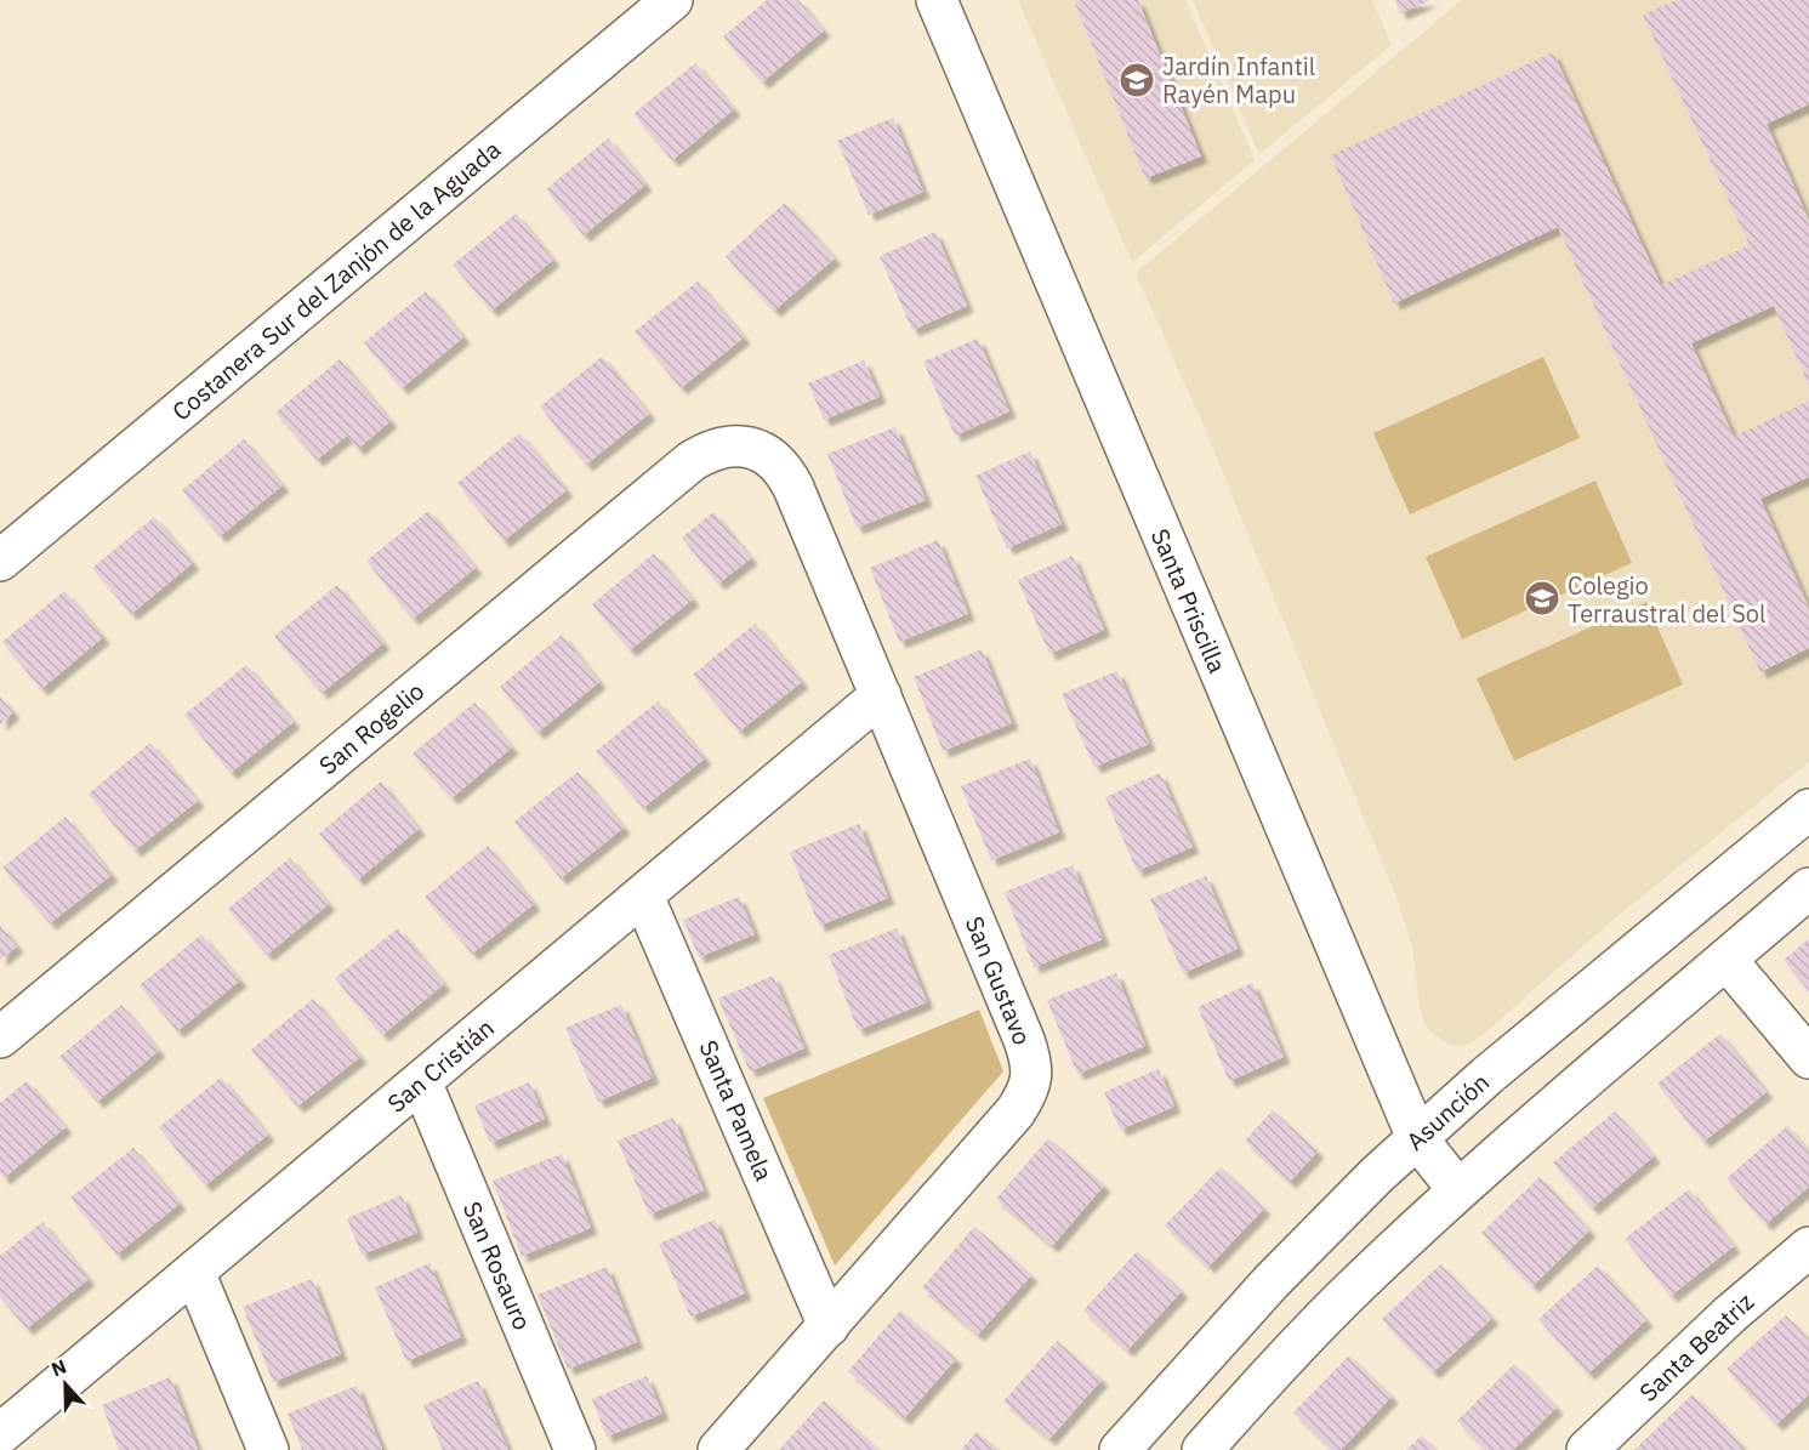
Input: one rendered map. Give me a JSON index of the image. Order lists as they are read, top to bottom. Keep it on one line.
{"streets":{"street":["Costanera Sur del Zanjón de la Aguada","Santa Priscilla","San Rogelio","San Gustavo","San Cristián","Santa Pamela","Asunción","San Rosauro","Santa Beatriz"]},"crossings":[["Santa Priscilla","Asunción"],["San Rogelio","San Gustavo"],["San Gustavo","San Cristián"],["San Gustavo","Santa Pamela"],["San Cristián","Santa Pamela"],["San Cristián","San Rosauro"]],"places":{"school or university":["Jardín Infantil Rayén Mapu","Colegio Terraustral del Sol"]},"north":"top"}
